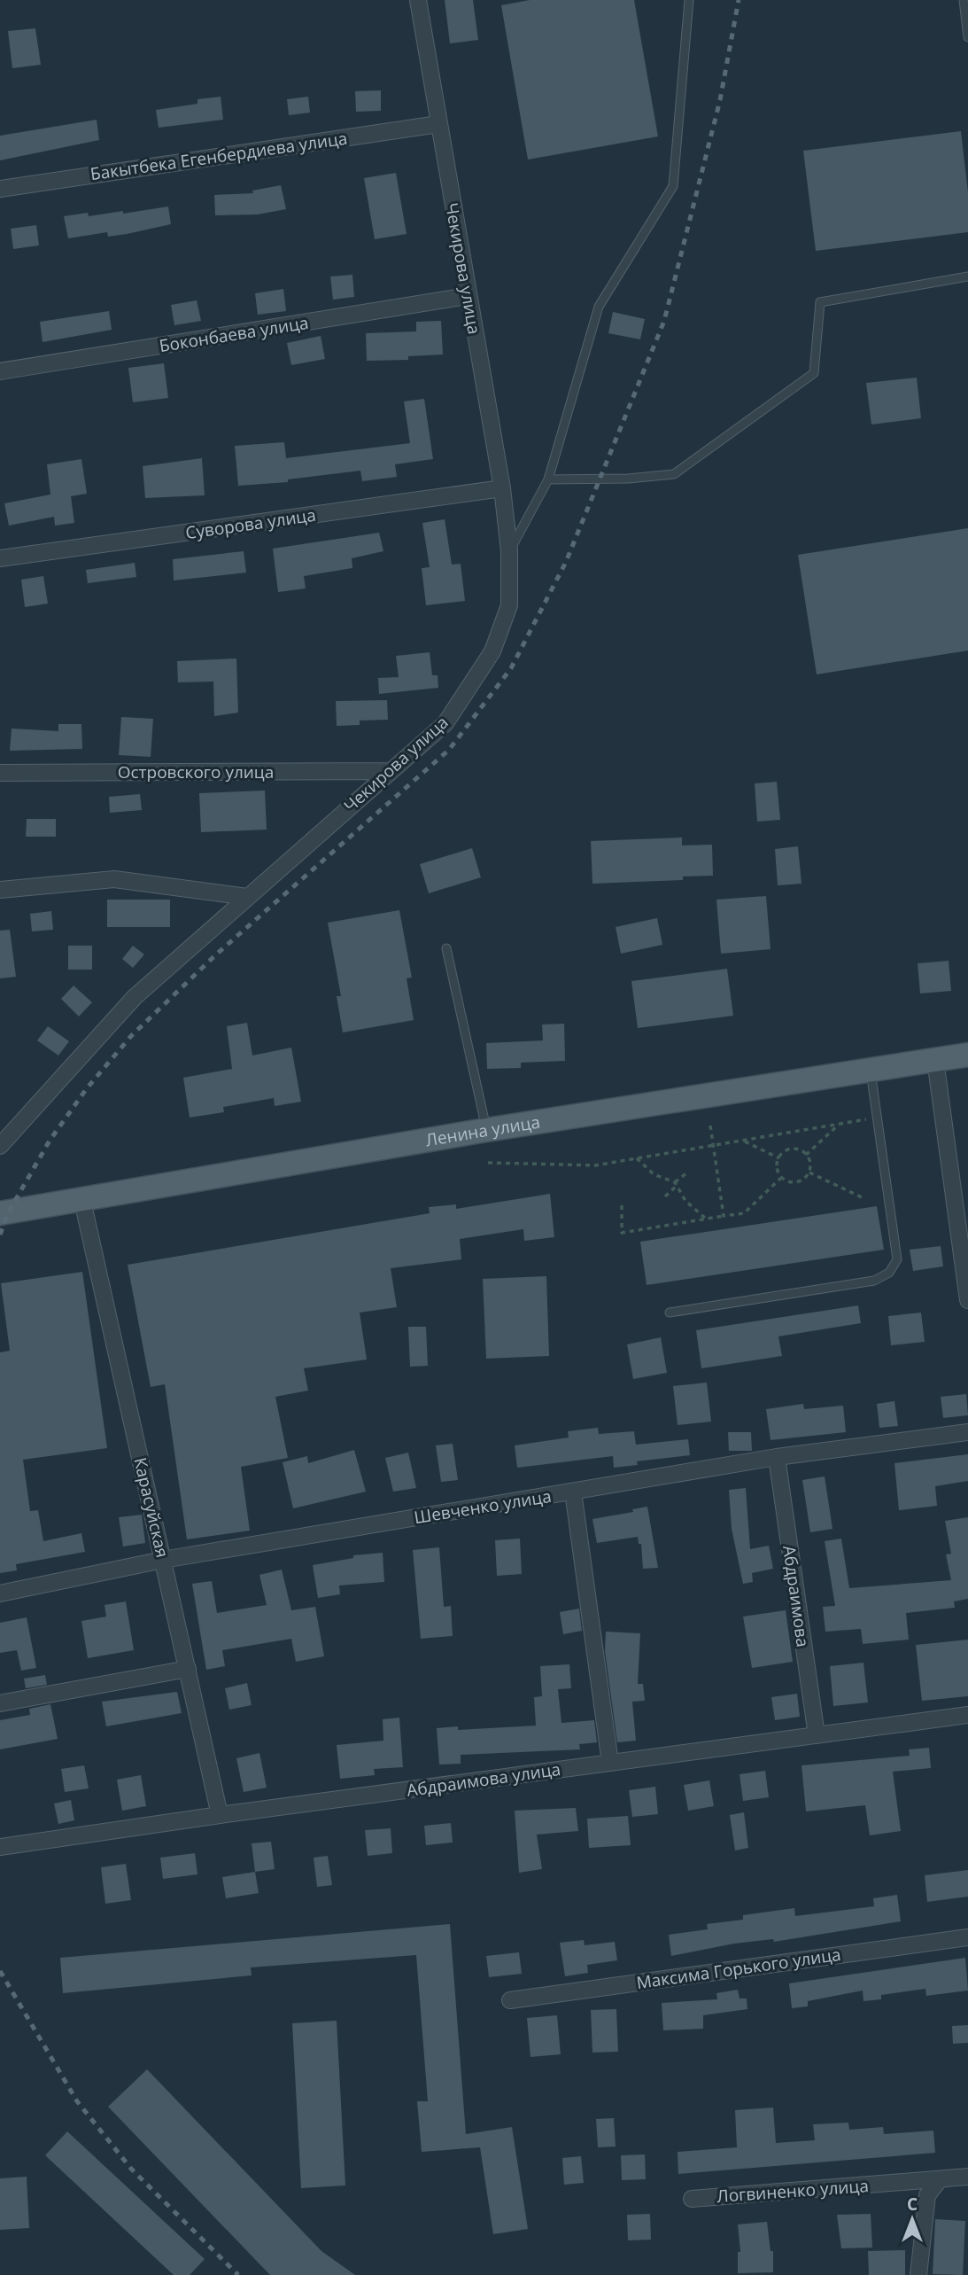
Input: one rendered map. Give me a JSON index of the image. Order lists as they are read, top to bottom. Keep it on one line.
{"streets":{"main road":["Ленина улица"],"street":["Бакытбека Егенбердиева улица","Чекирова улица","Боконбаева улица","Суворова улица","Островского улица","Шевченко улица","Карасуйская","Абдраимова","Абдраимова улица","Максима Горького улица","Логвиненко улица"]},"crossings":[["Бакытбека Егенбердиева улица","Чекирова улица"],["Чекирова улица","Боконбаева улица"],["Чекирова улица","Суворова улица"],["Чекирова улица","Островского улица"],["Ленина улица","Карасуйская"],["Шевченко улица","Карасуйская"],["Шевченко улица","Абдраимова"],["Карасуйская","Абдраимова улица"],["Абдраимова","Абдраимова улица"]],"north":"top"}
